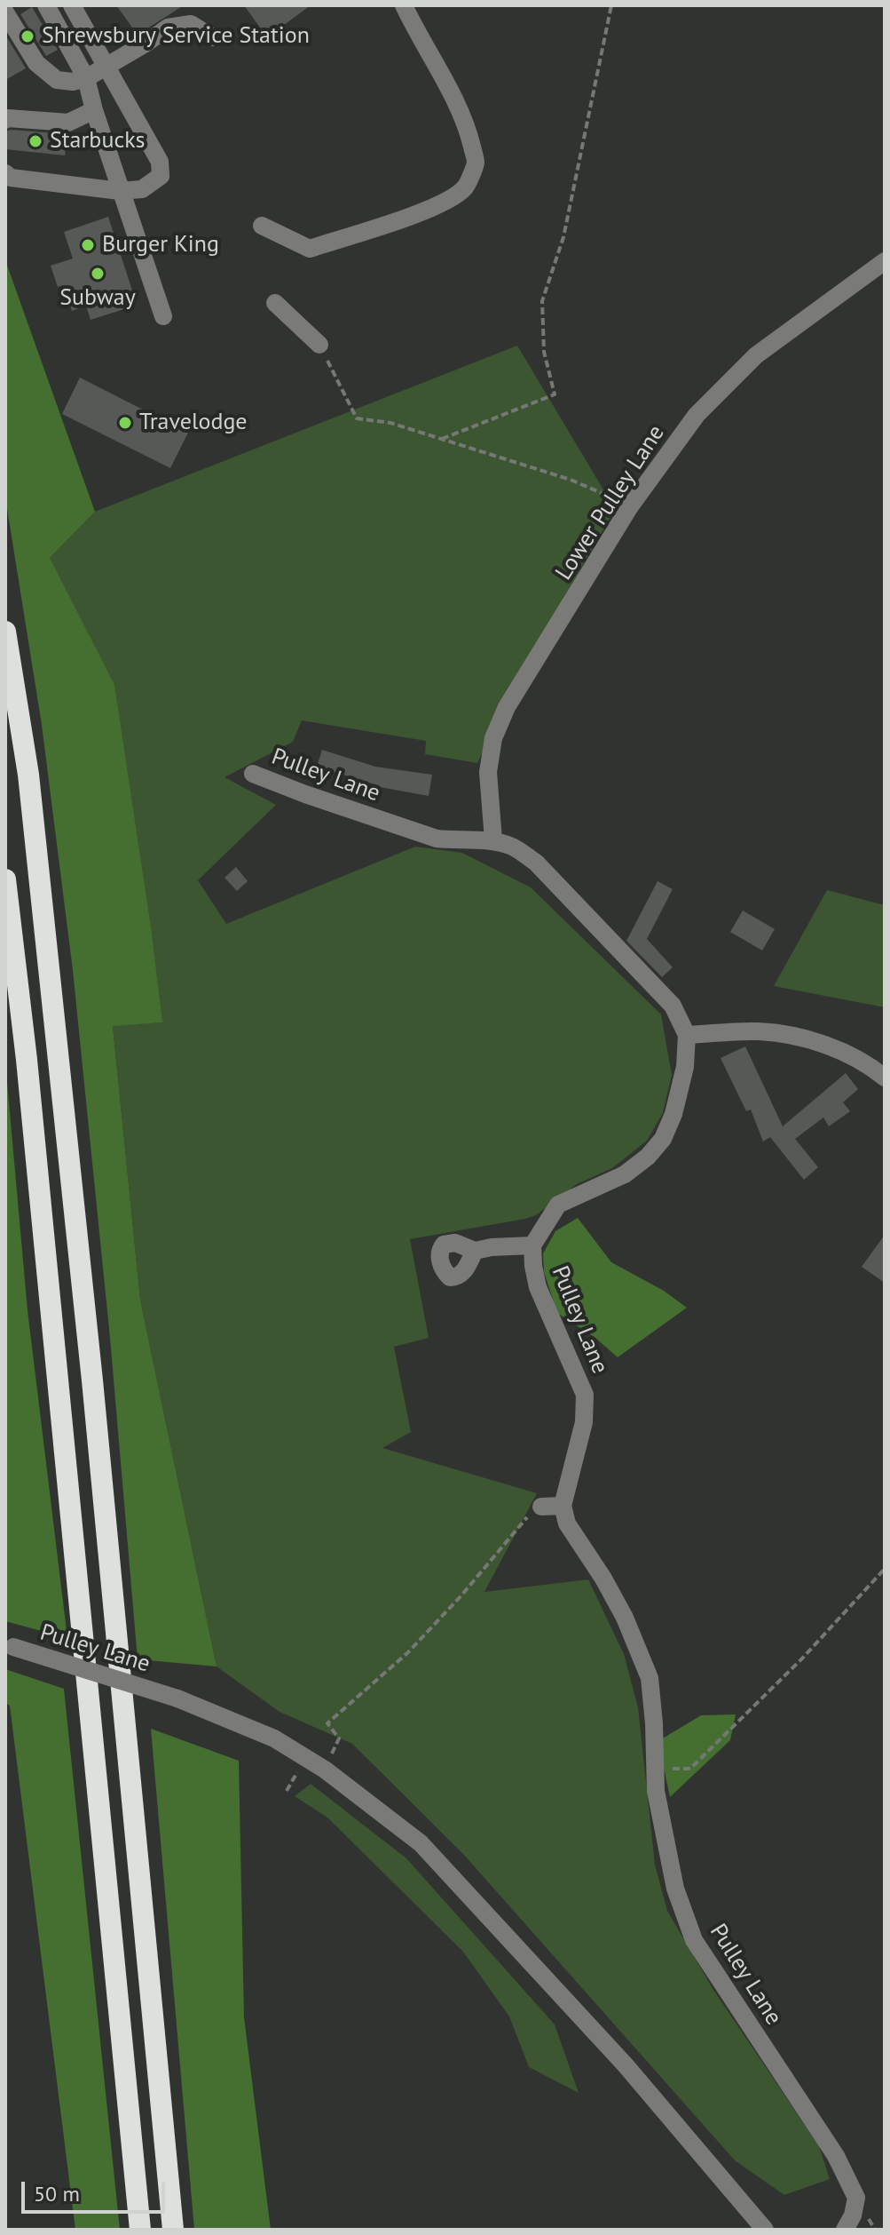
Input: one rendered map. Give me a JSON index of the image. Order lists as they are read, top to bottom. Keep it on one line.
{"streets":{"street":["Lower Pulley Lane","Pulley Lane"]},"crossings":[["Lower Pulley Lane","Pulley Lane"]],"places":["Shrewsbury Service Station","Starbucks","Burger King","Subway","Travelodge"],"scale_bar":"50 m"}
